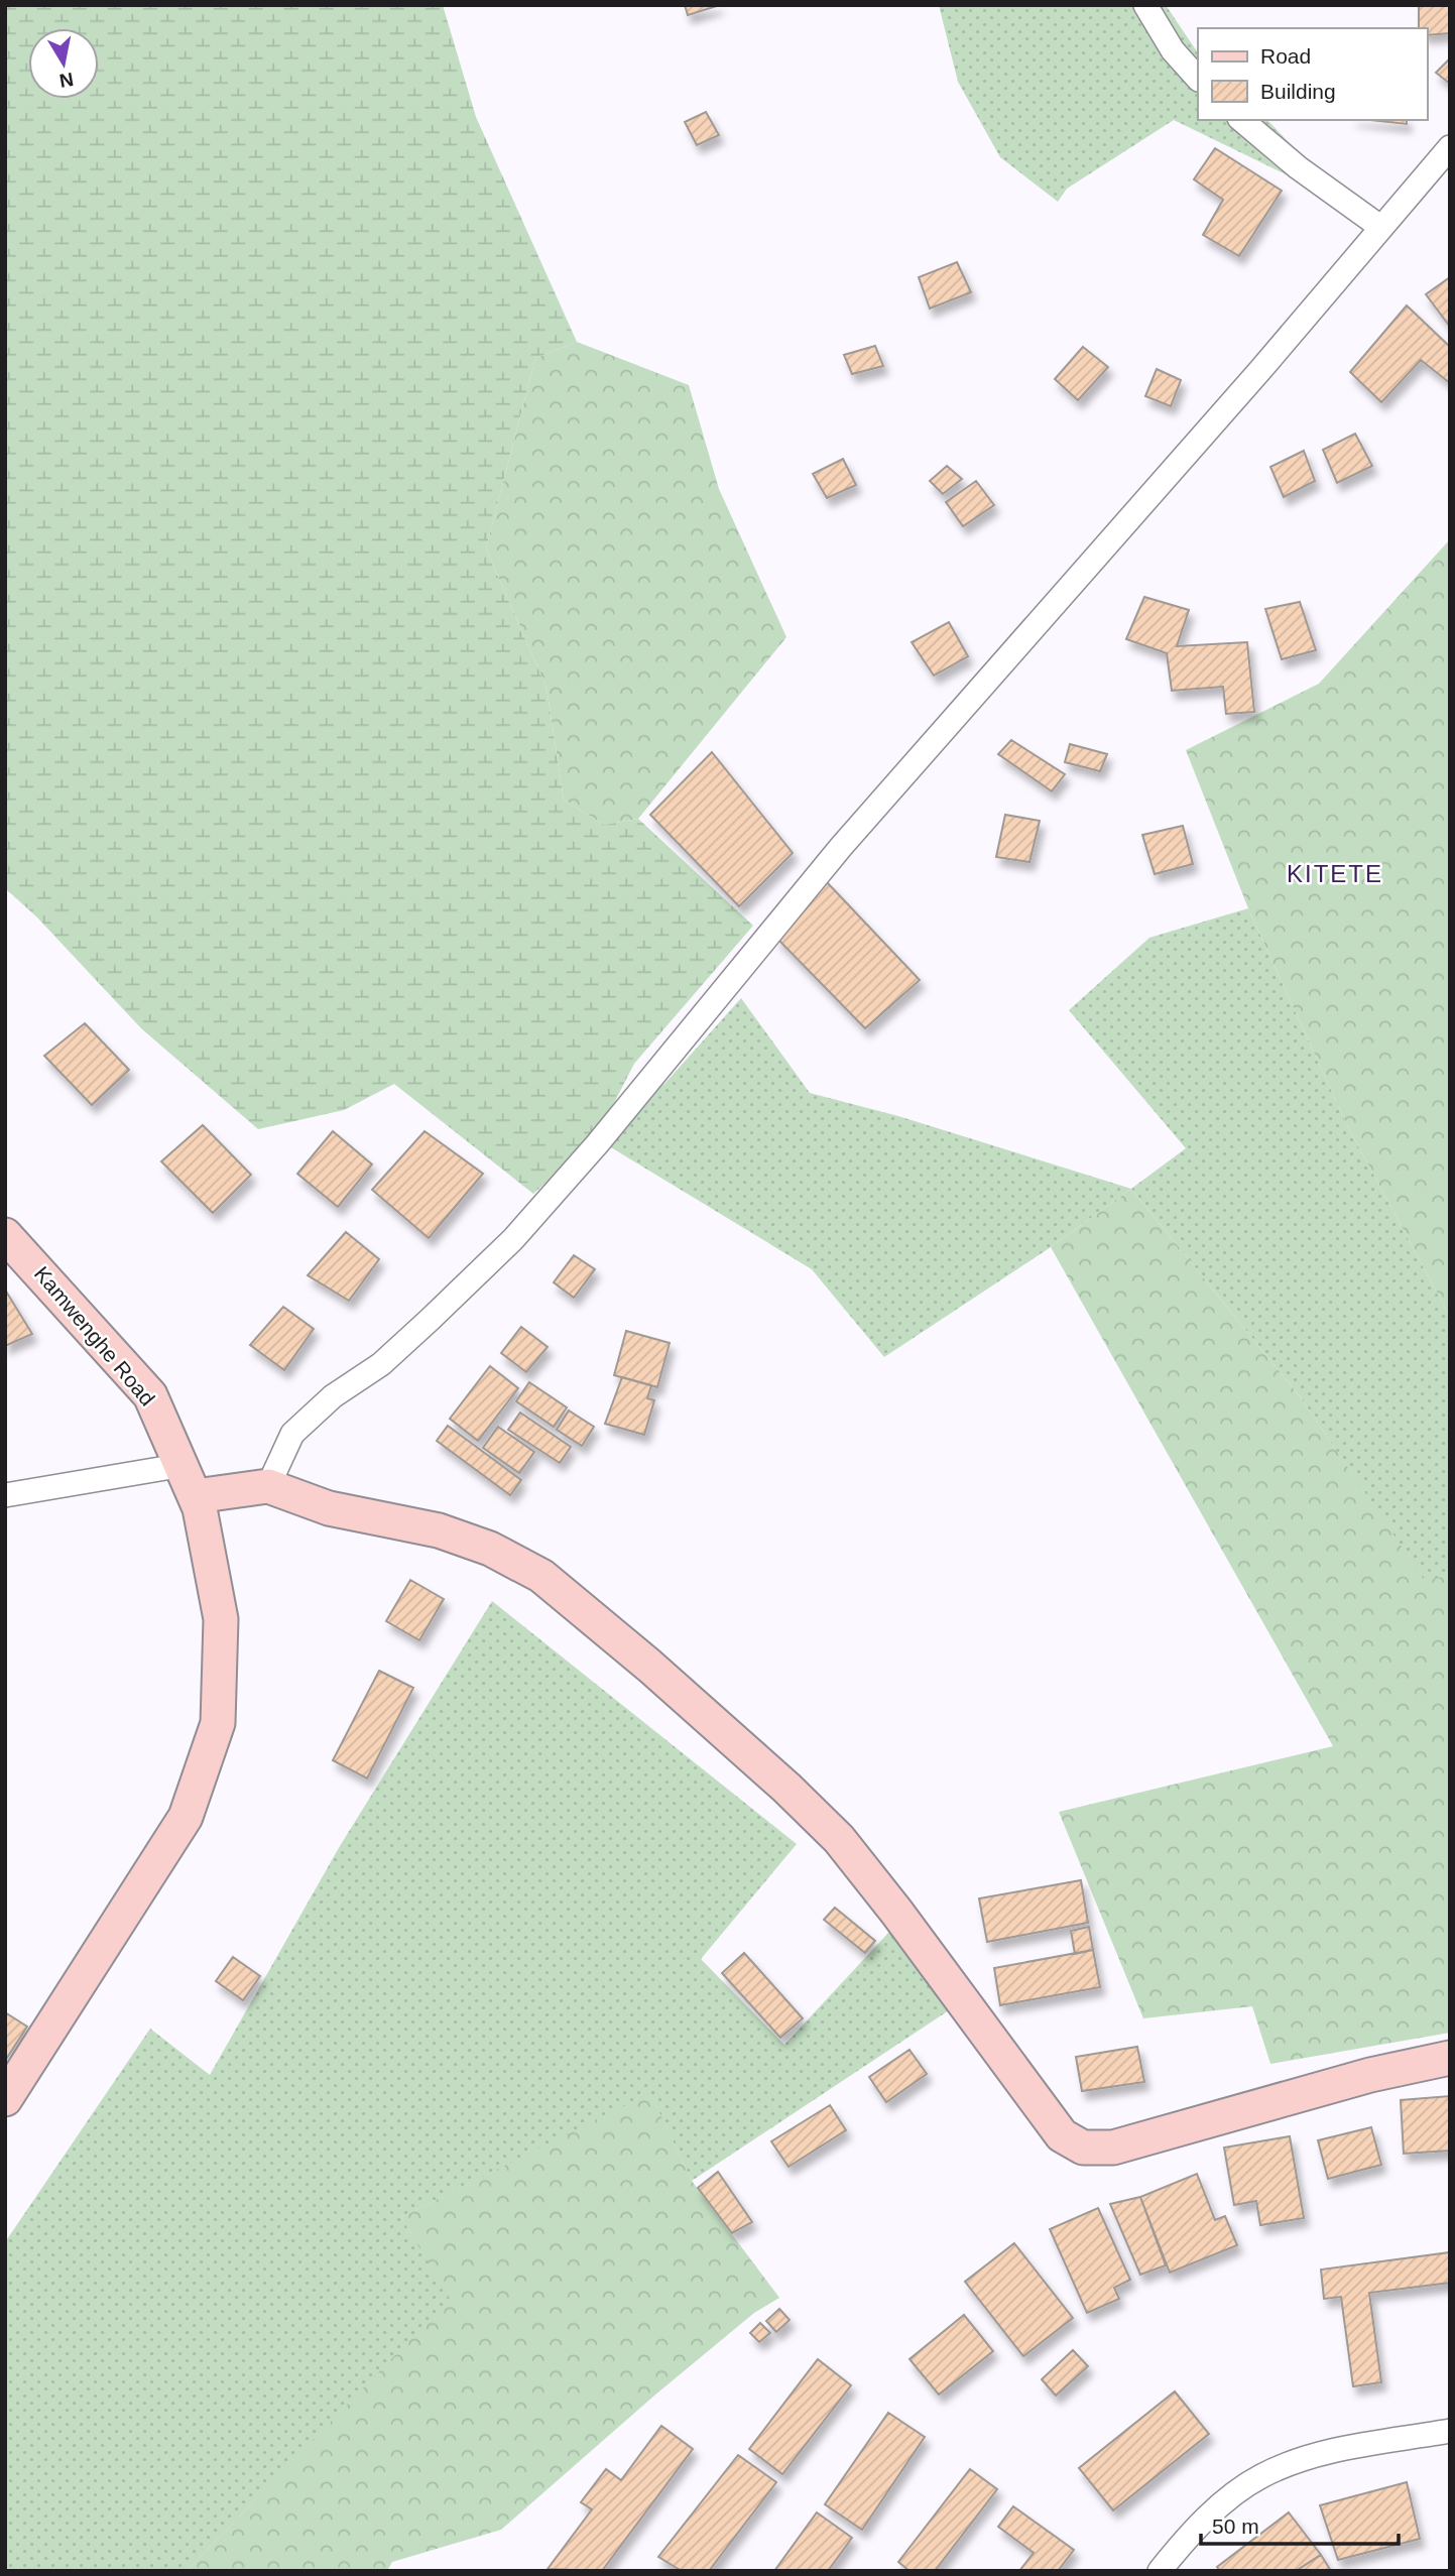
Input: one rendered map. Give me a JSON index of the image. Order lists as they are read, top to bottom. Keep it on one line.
{"streets":{"street":["Kamwenghe Road"]},"districts":["KITETE"],"legend":["Road","Building"],"scale_bar":"50 m","north":"bottom"}
